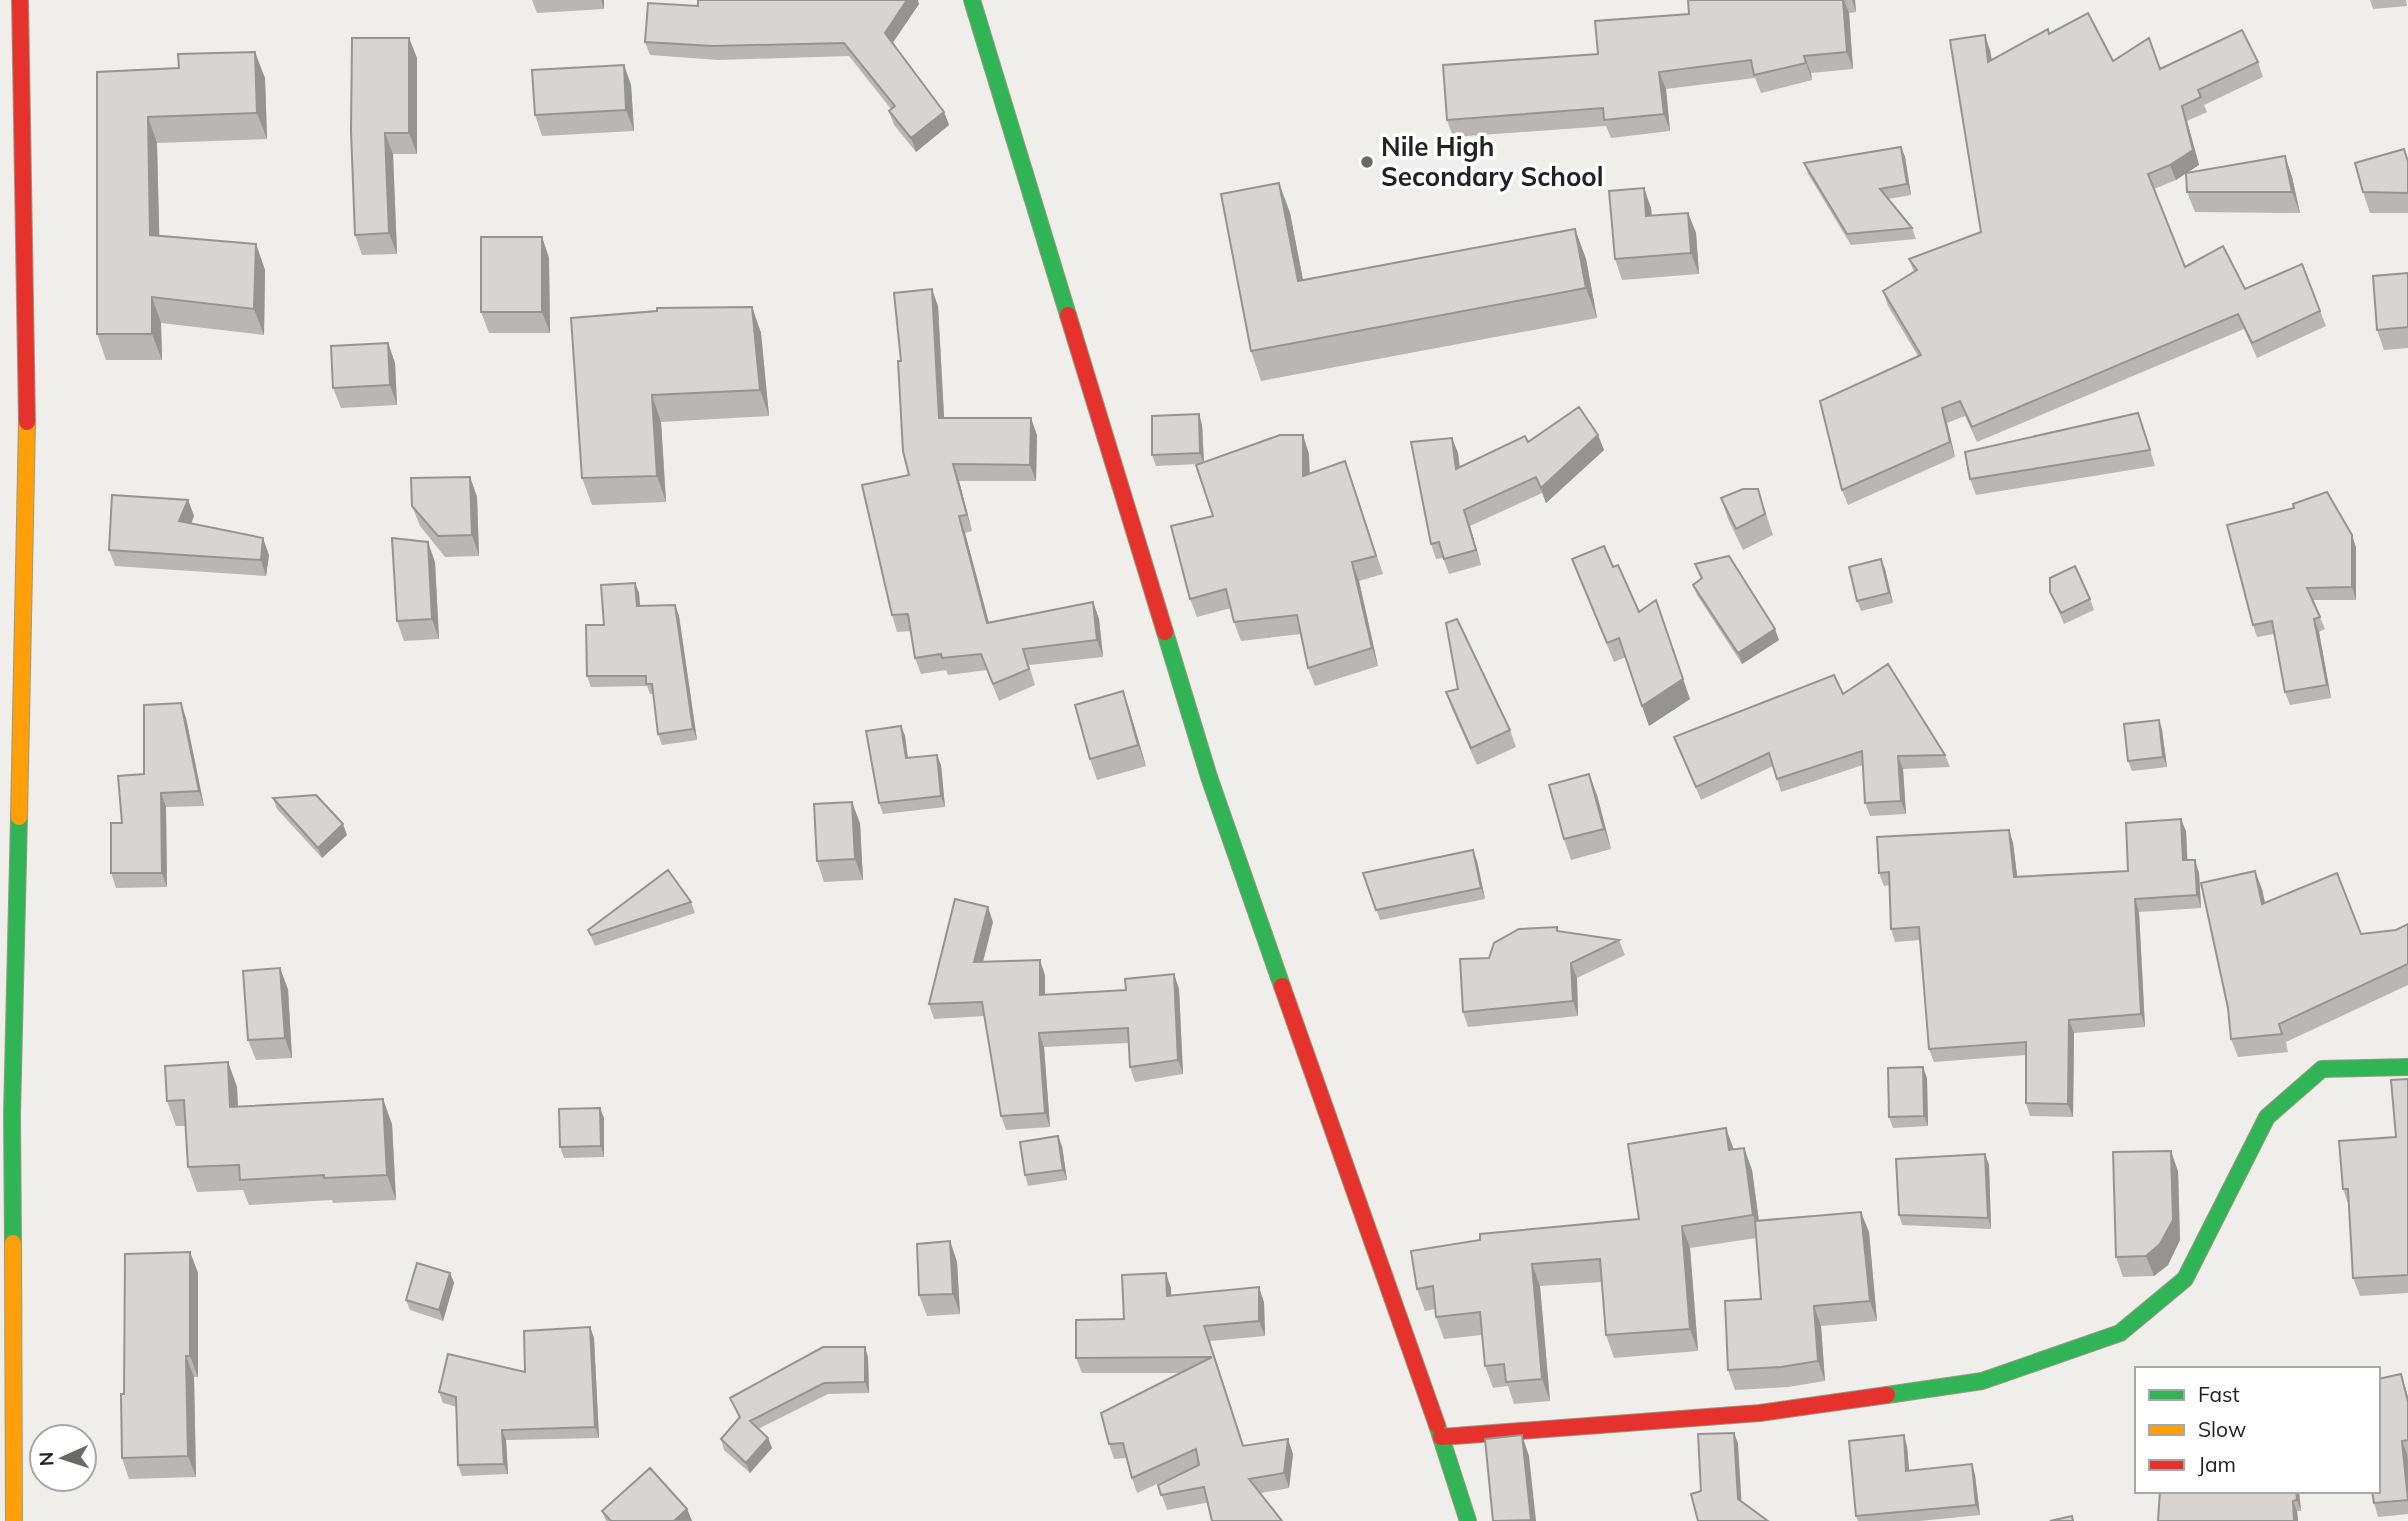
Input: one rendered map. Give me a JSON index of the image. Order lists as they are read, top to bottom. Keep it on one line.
{"places":["Nile High Secondary School"],"legend":["Fast","Slow","Jam"],"north":"left"}
